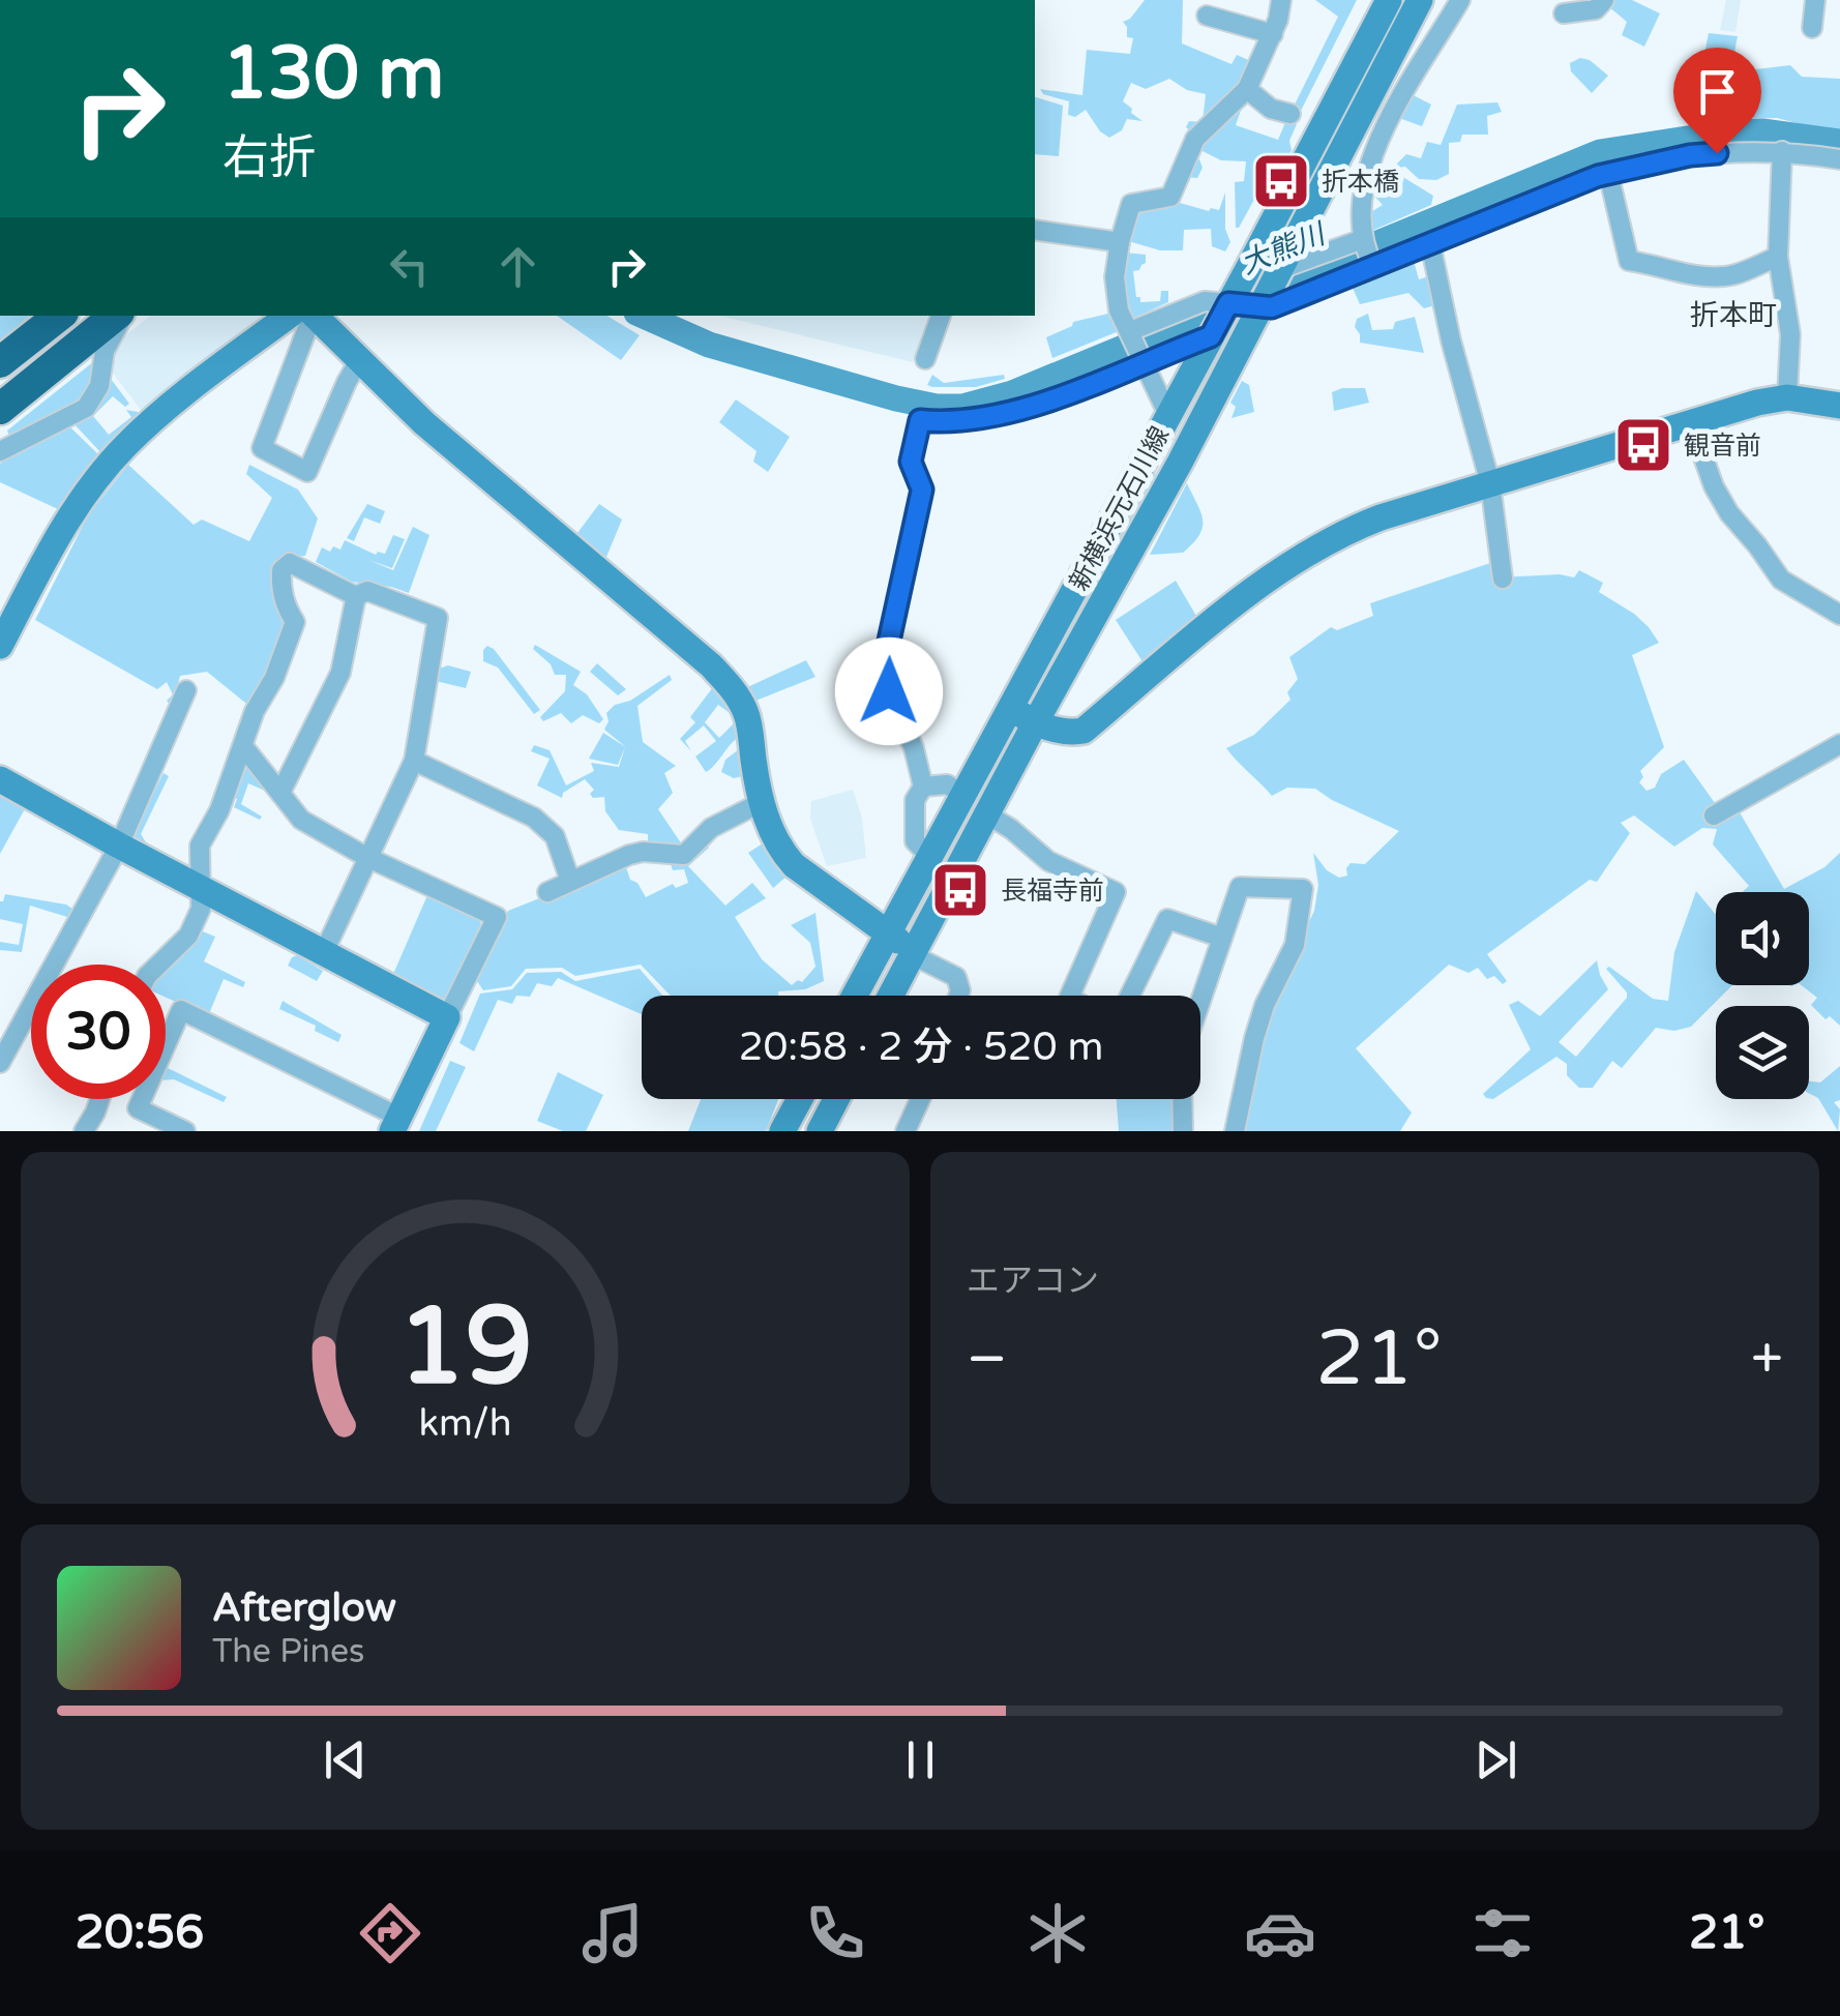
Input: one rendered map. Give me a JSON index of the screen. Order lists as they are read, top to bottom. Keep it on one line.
{"streets":{"street":["新横浜元石川線"]},"districts":["折本町"],"water":["大熊川"],"places":{"bus stop":["折本橋","観音前","長福寺前"]},"page":{"turn":["130 m","右折"],"limit":"30","trip":"20:58 · 2 分 · 520 m","tile":"エアコン","heat":["−","21°","+"],"song":["Afterglow","The Pines"],"tabs":["20:56","21°"],"gauge":["19","km/h"]}}
